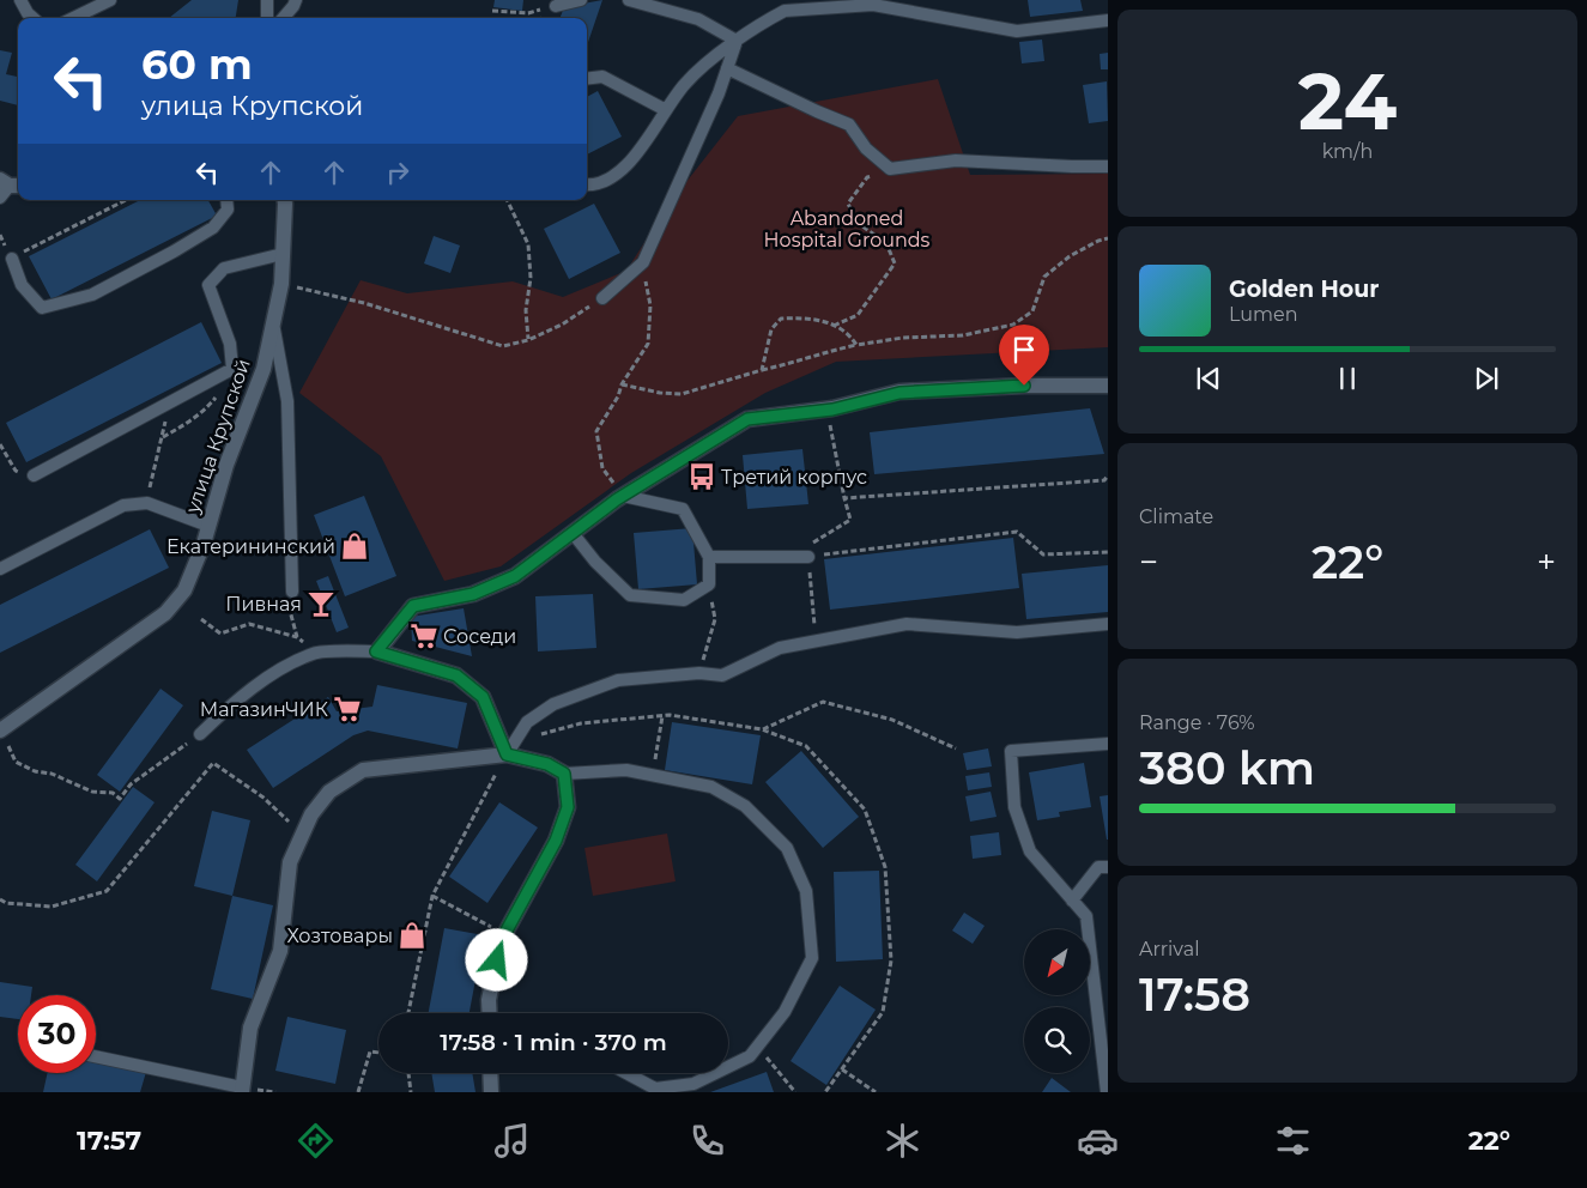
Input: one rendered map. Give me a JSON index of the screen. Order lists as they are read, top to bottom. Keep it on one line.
{"streets":{"street":["улица Крупской"]},"parks":["Abandoned Hospital Grounds"],"places":{"bus stop":["Третий корпус"],"shop":["Екатерининский","Хозтовары"],"bar":["Пивная"],"supermarket":["Соседи","МагазинЧИК"]},"north":"bottom left","page":{"tile":[["24","km/h"],"Climate",["Range · 76%","380 km"],["Arrival","17:58"]],"turn":["60 m","улица Крупской"],"song":["Golden Hour","Lumen"],"heat":["−","22°","+"],"limit":"30","trip":"17:58 · 1 min · 370 m","tabs":["17:57","22°"]}}
